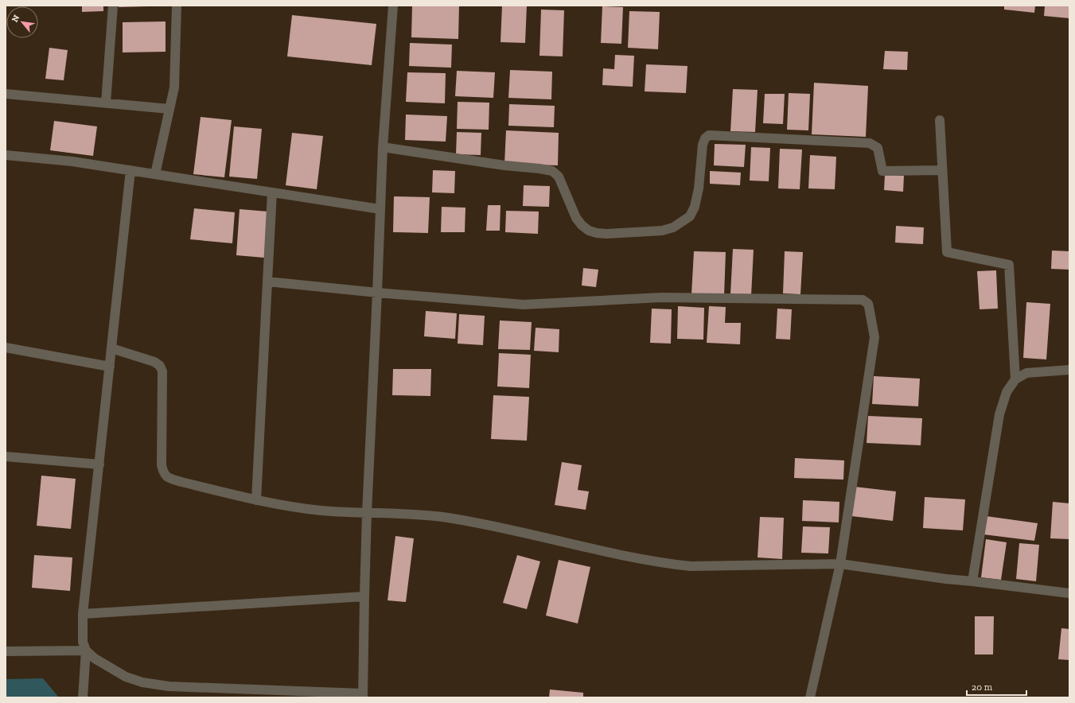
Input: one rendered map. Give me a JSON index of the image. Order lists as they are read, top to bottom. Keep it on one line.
{"scale_bar":"20 m","north":"top left"}
